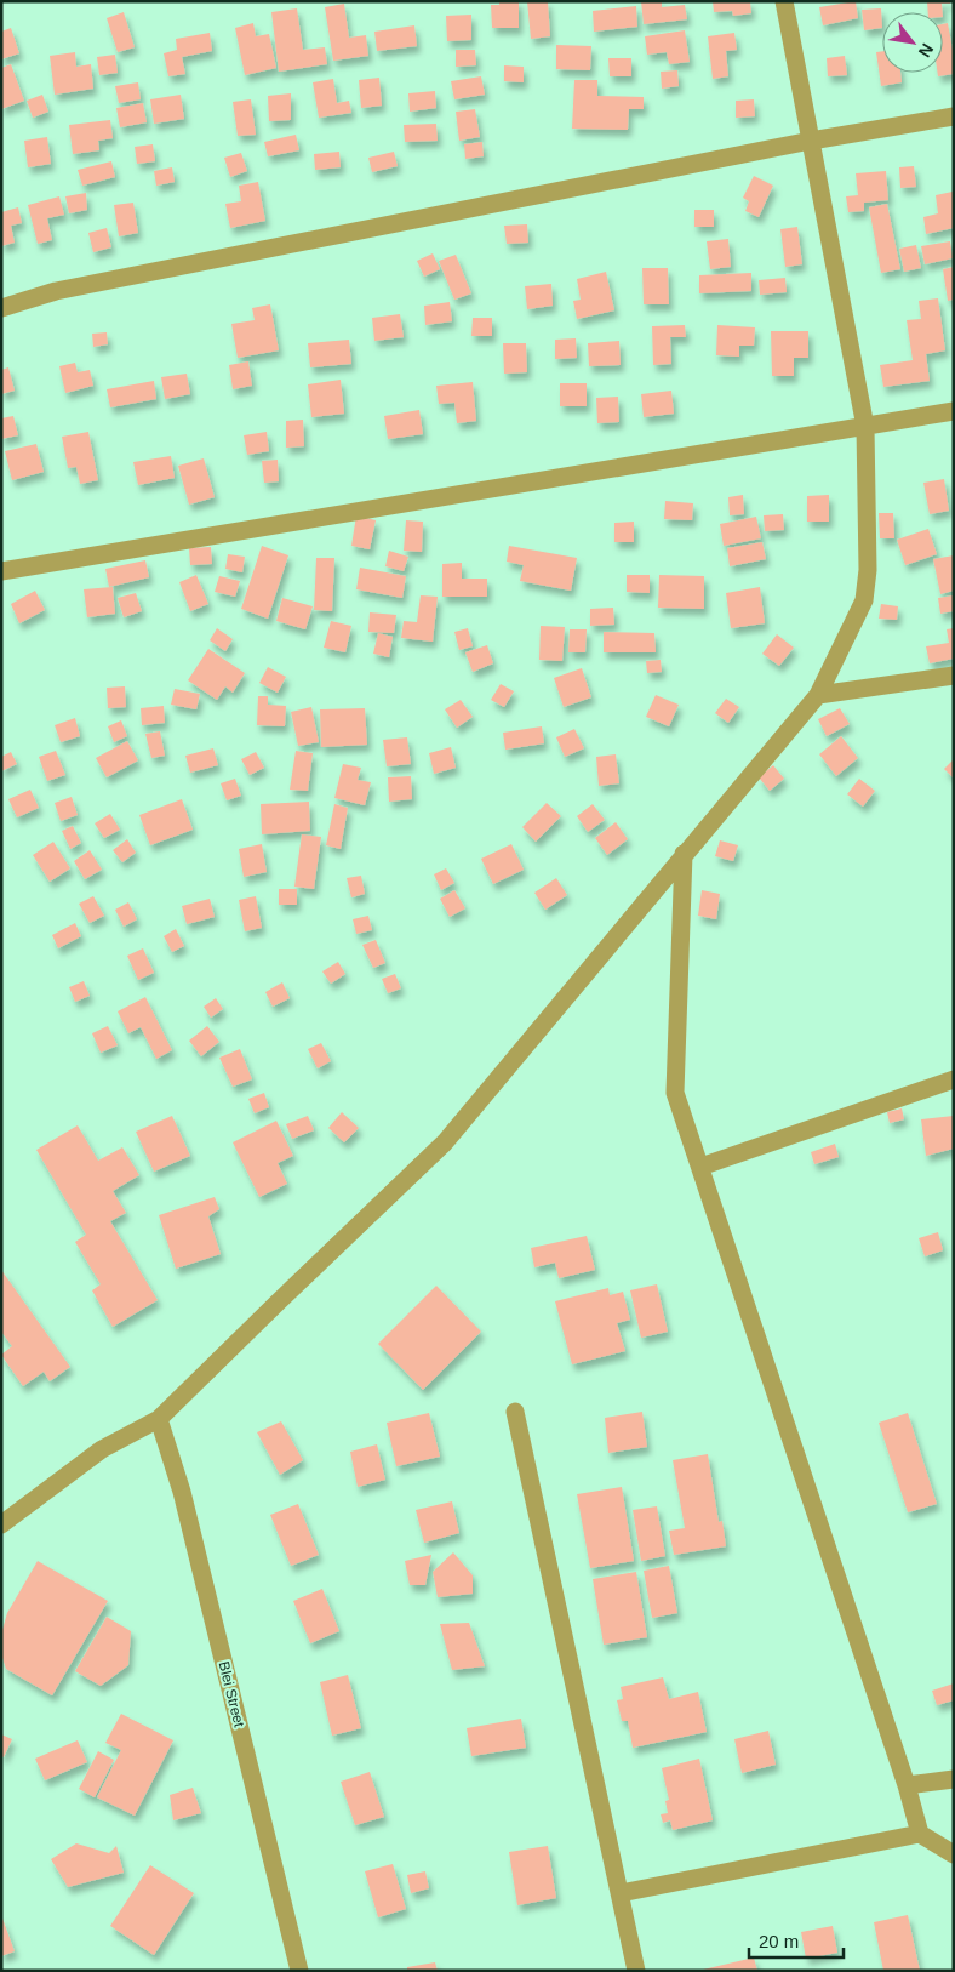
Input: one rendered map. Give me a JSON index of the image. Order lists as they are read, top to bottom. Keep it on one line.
{"streets":{"street":["Blei Street"]},"scale_bar":"20 m","north":"bottom right"}
